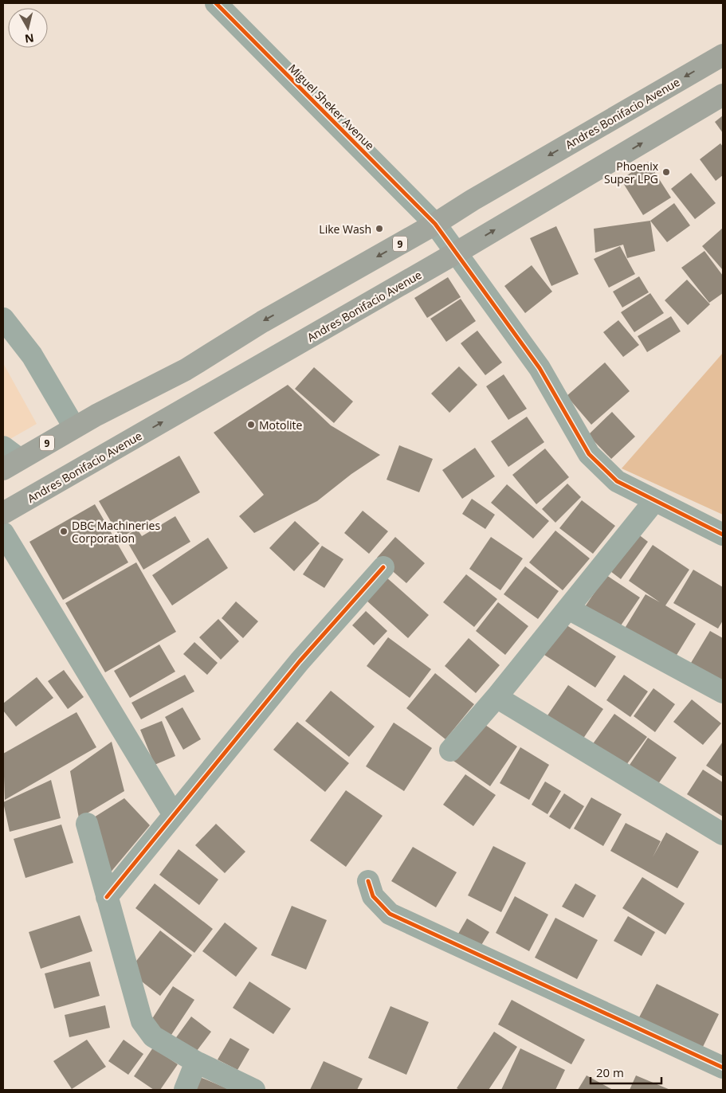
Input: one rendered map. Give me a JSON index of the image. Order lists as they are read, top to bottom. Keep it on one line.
{"streets":{"highway":["Andres Bonifacio Avenue","9"],"street":["Miguel Sheker Avenue"]},"crossings":[["Miguel Sheker Avenue","Andres Bonifacio Avenue"]],"places":["Phoenix Super LPG","Like Wash","Motolite","DBC Machineries Corporation"],"scale_bar":"20 m","north":"bottom"}
